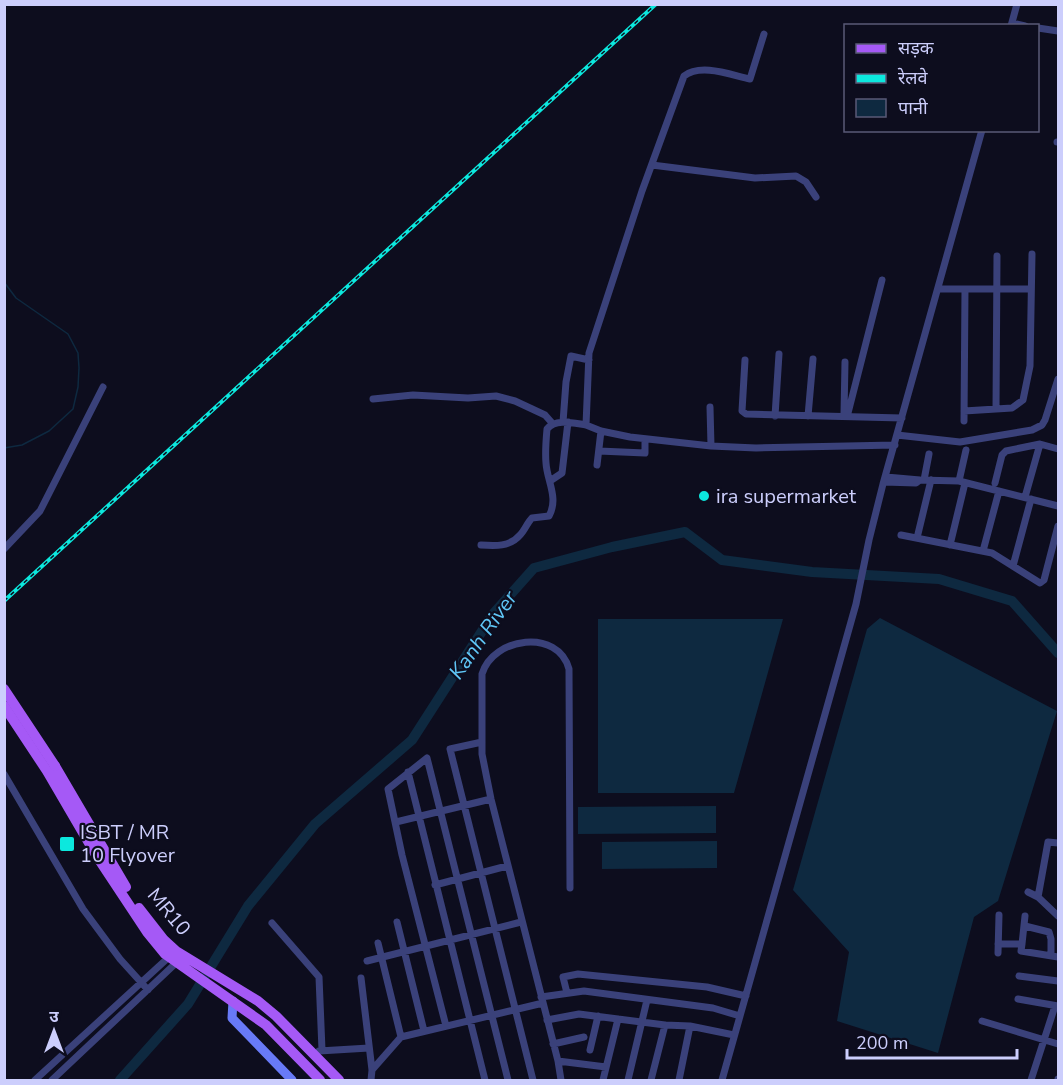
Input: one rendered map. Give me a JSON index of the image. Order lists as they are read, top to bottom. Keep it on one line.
{"streets":{"main road":["MR10"]},"water":["Kanh River"],"places":{"other":["ira supermarket"],"transit":["ISBT / MR 10 Flyover"]},"legend":["सड़क","रेलवे","पानी"],"scale_bar":"200 m","north":"top"}
